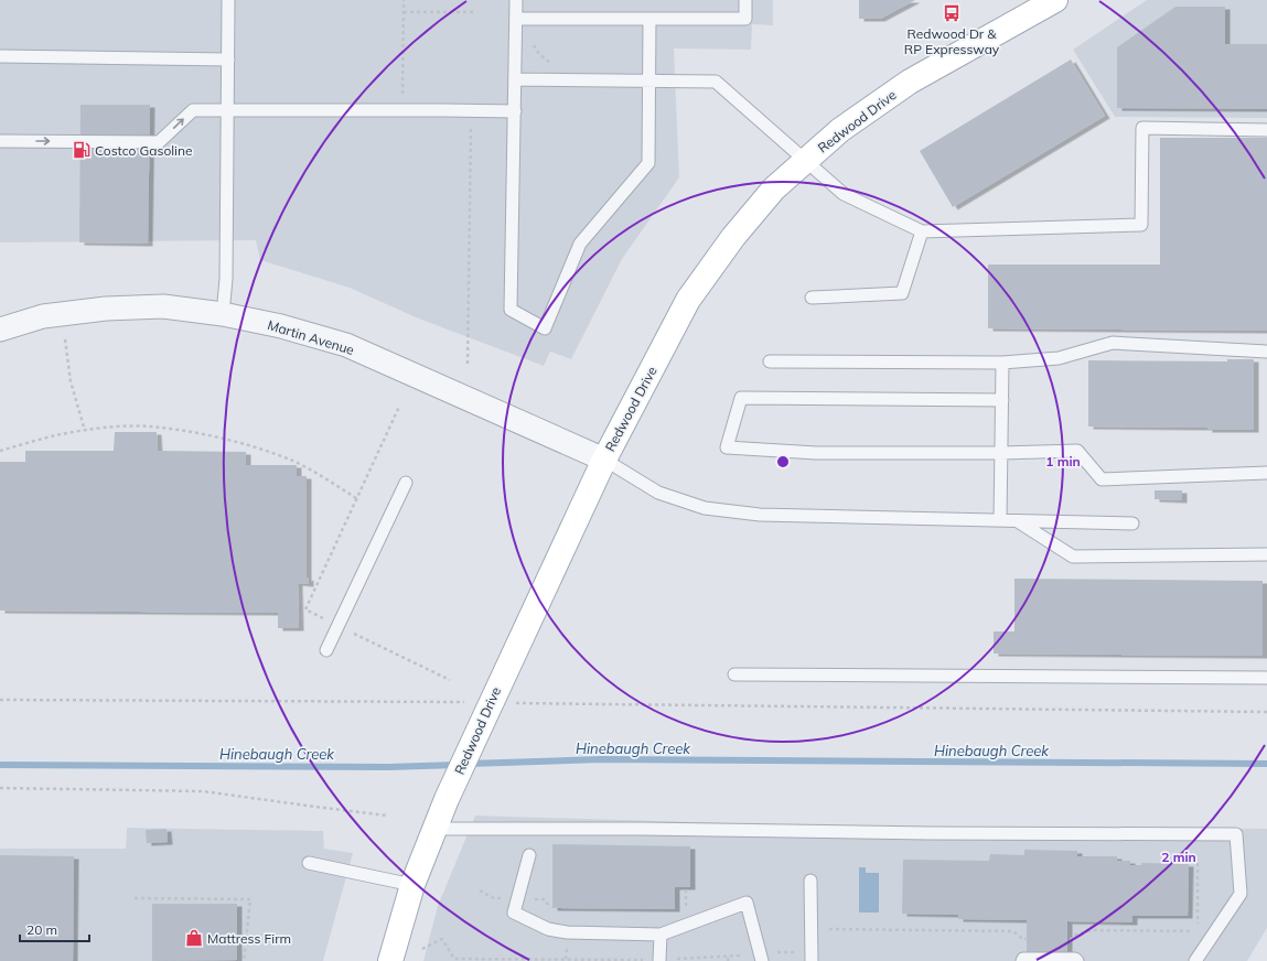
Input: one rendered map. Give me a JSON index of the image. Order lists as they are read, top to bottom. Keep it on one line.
{"streets":{"main road":["Redwood Drive"],"street":["Martin Avenue"]},"crossings":[["Redwood Drive","Martin Avenue"]],"water":["Hinebaugh Creek"],"places":{"bus stop":["Redwood Dr & RP Expressway"],"fuel station":["Costco Gasoline"],"shop":["Mattress Firm"]},"scale_bar":"20 m","rings":["1 min","2 min"]}
